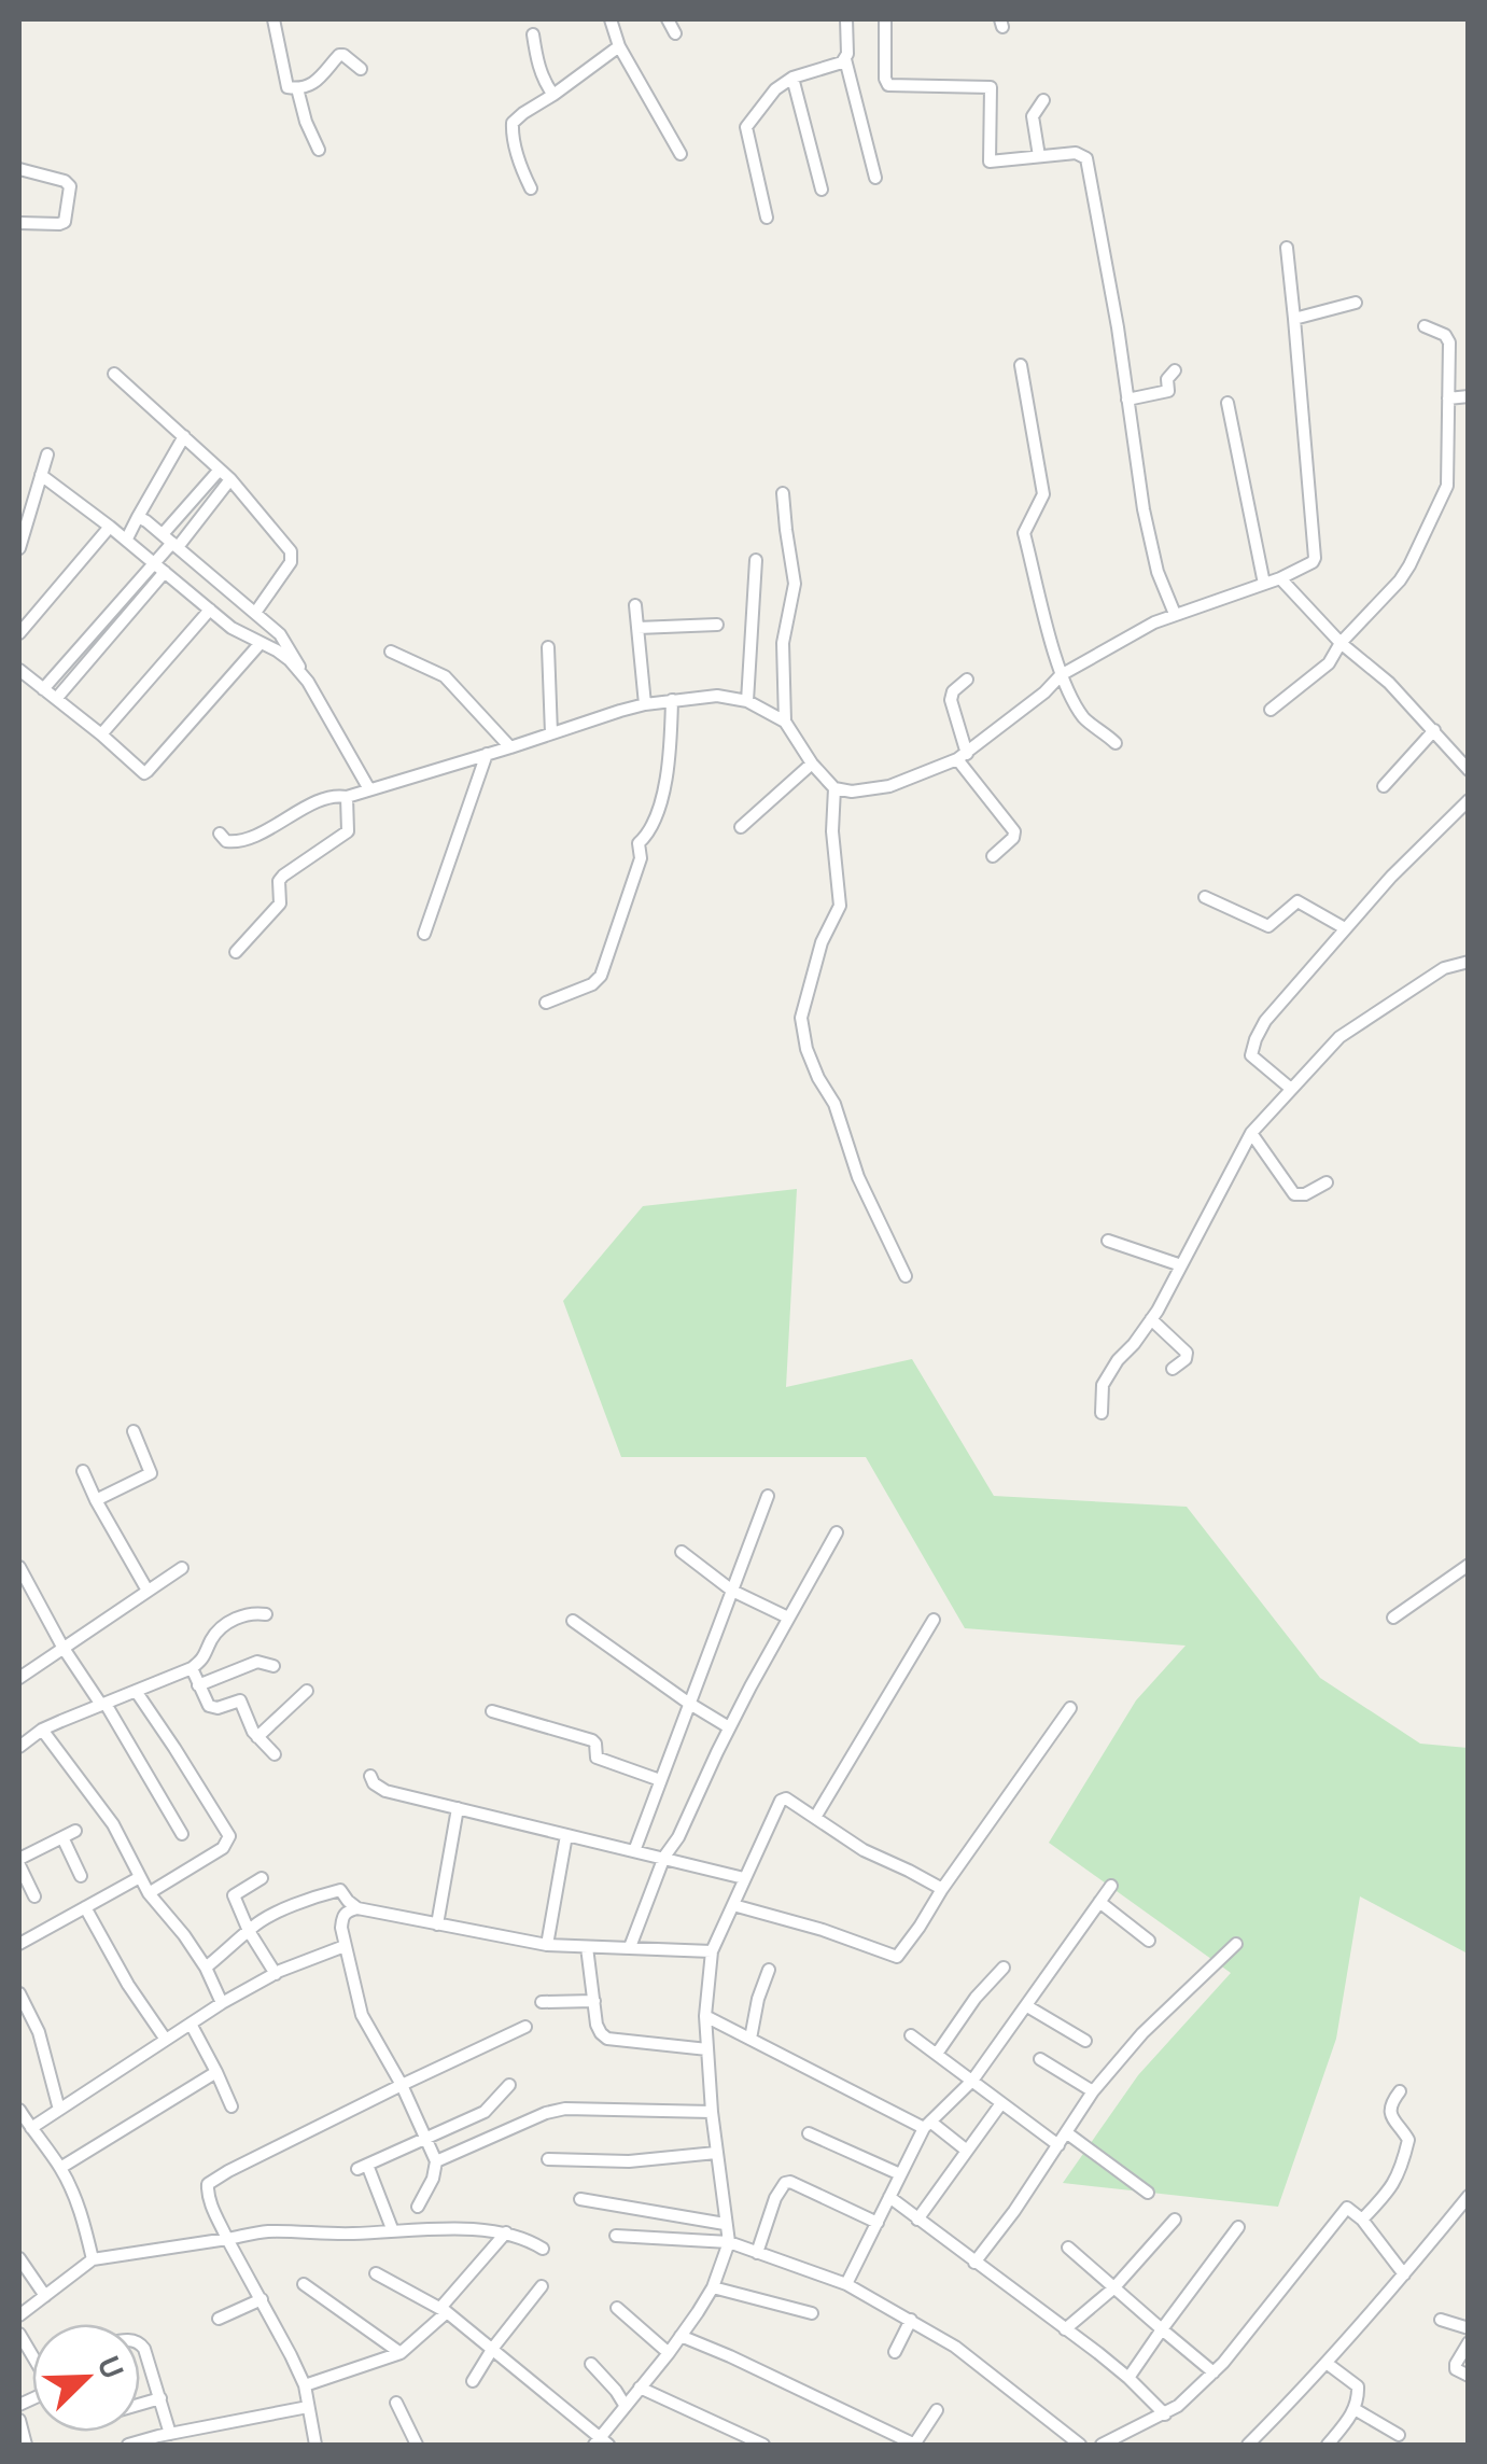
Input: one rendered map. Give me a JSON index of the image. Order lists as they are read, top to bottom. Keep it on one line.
{"north":"top right"}
